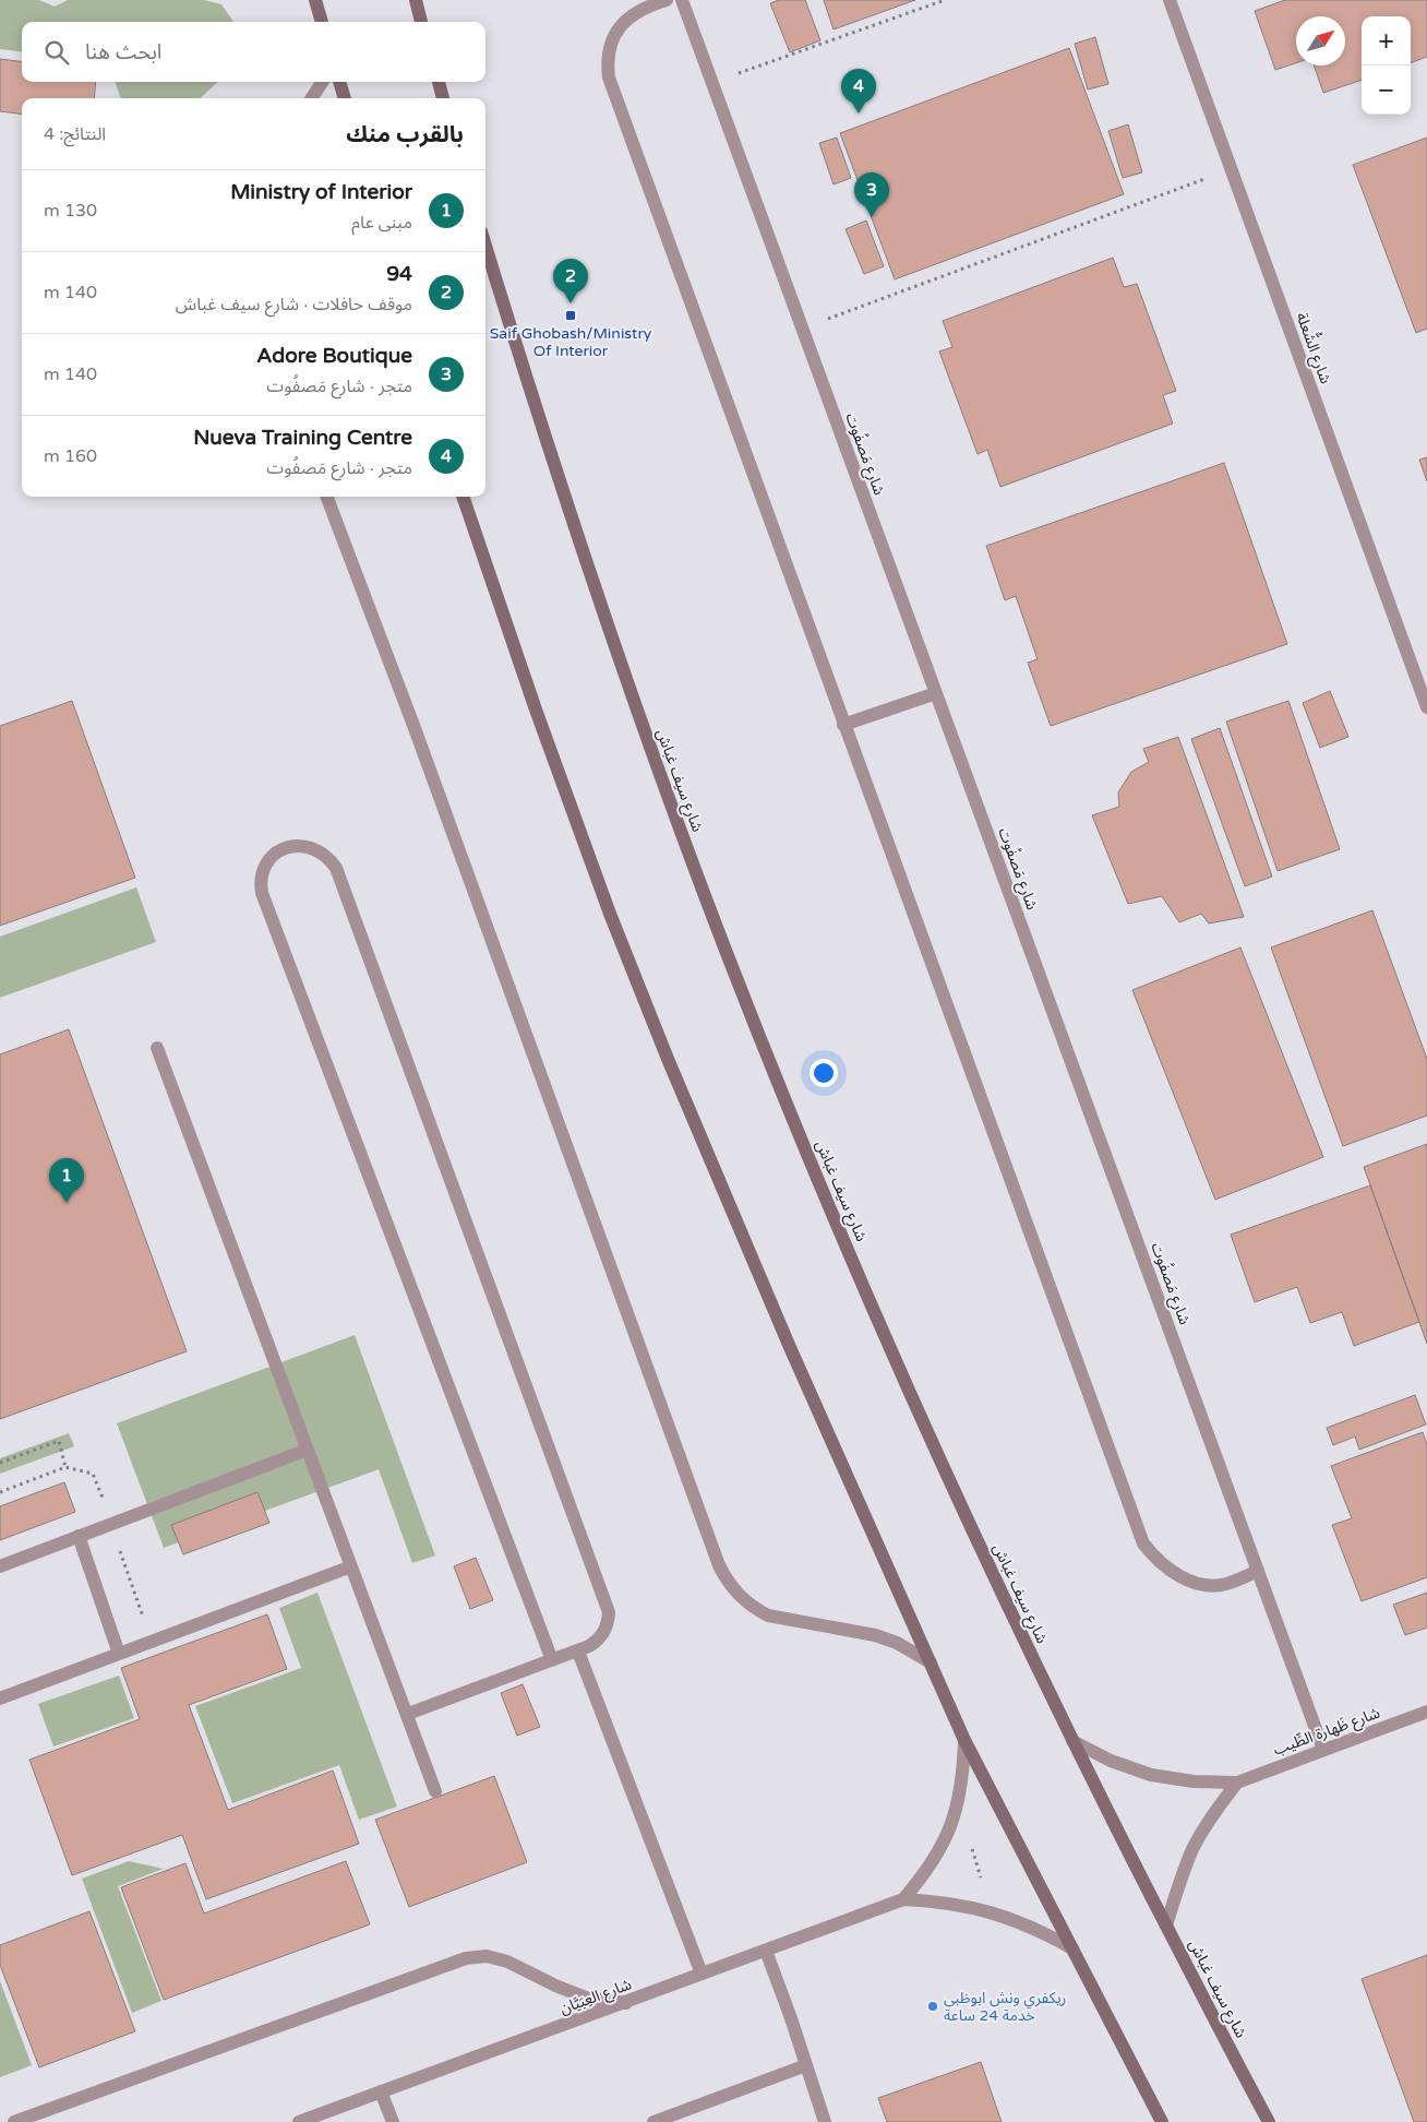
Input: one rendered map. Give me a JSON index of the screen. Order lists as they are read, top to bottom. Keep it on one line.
{"streets":{"street":["شارع الشُّعلة","شارع مَصفُوت","شارع سيف غباش","شارع ظَهارة الطِّيب","شارع العِبَيَّان"]},"crossings":[["شارع مَصفُوت","شارع ظَهارة الطِّيب"],["شارع سيف غباش","شارع ظَهارة الطِّيب"]],"places":{"transit":["Saif Ghobash/Ministry Of Interior"],"other":["ريكفري ونش ابوظبي خدمة 24 ساعة"]},"north":"top right","page":{"map_buttons":["+","−"],"search":"ابحث هنا","pins":["4","3","2","1"],"heading":["بالقرب منك","النتائج: 4"],"list":[{"mark":"1","name":"Ministry of Interior","note":"مبنى عام","value":"130 m"},{"mark":"2","name":"94","note":"موقف حافلات · شارع سيف غباش","value":"140 m"},{"mark":"3","name":"Adore Boutique","note":"متجر · شارع مَصفُوت","value":"140 m"},{"mark":"4","name":"Nueva Training Centre","note":"متجر · شارع مَصفُوت","value":"160 m"}]}}
